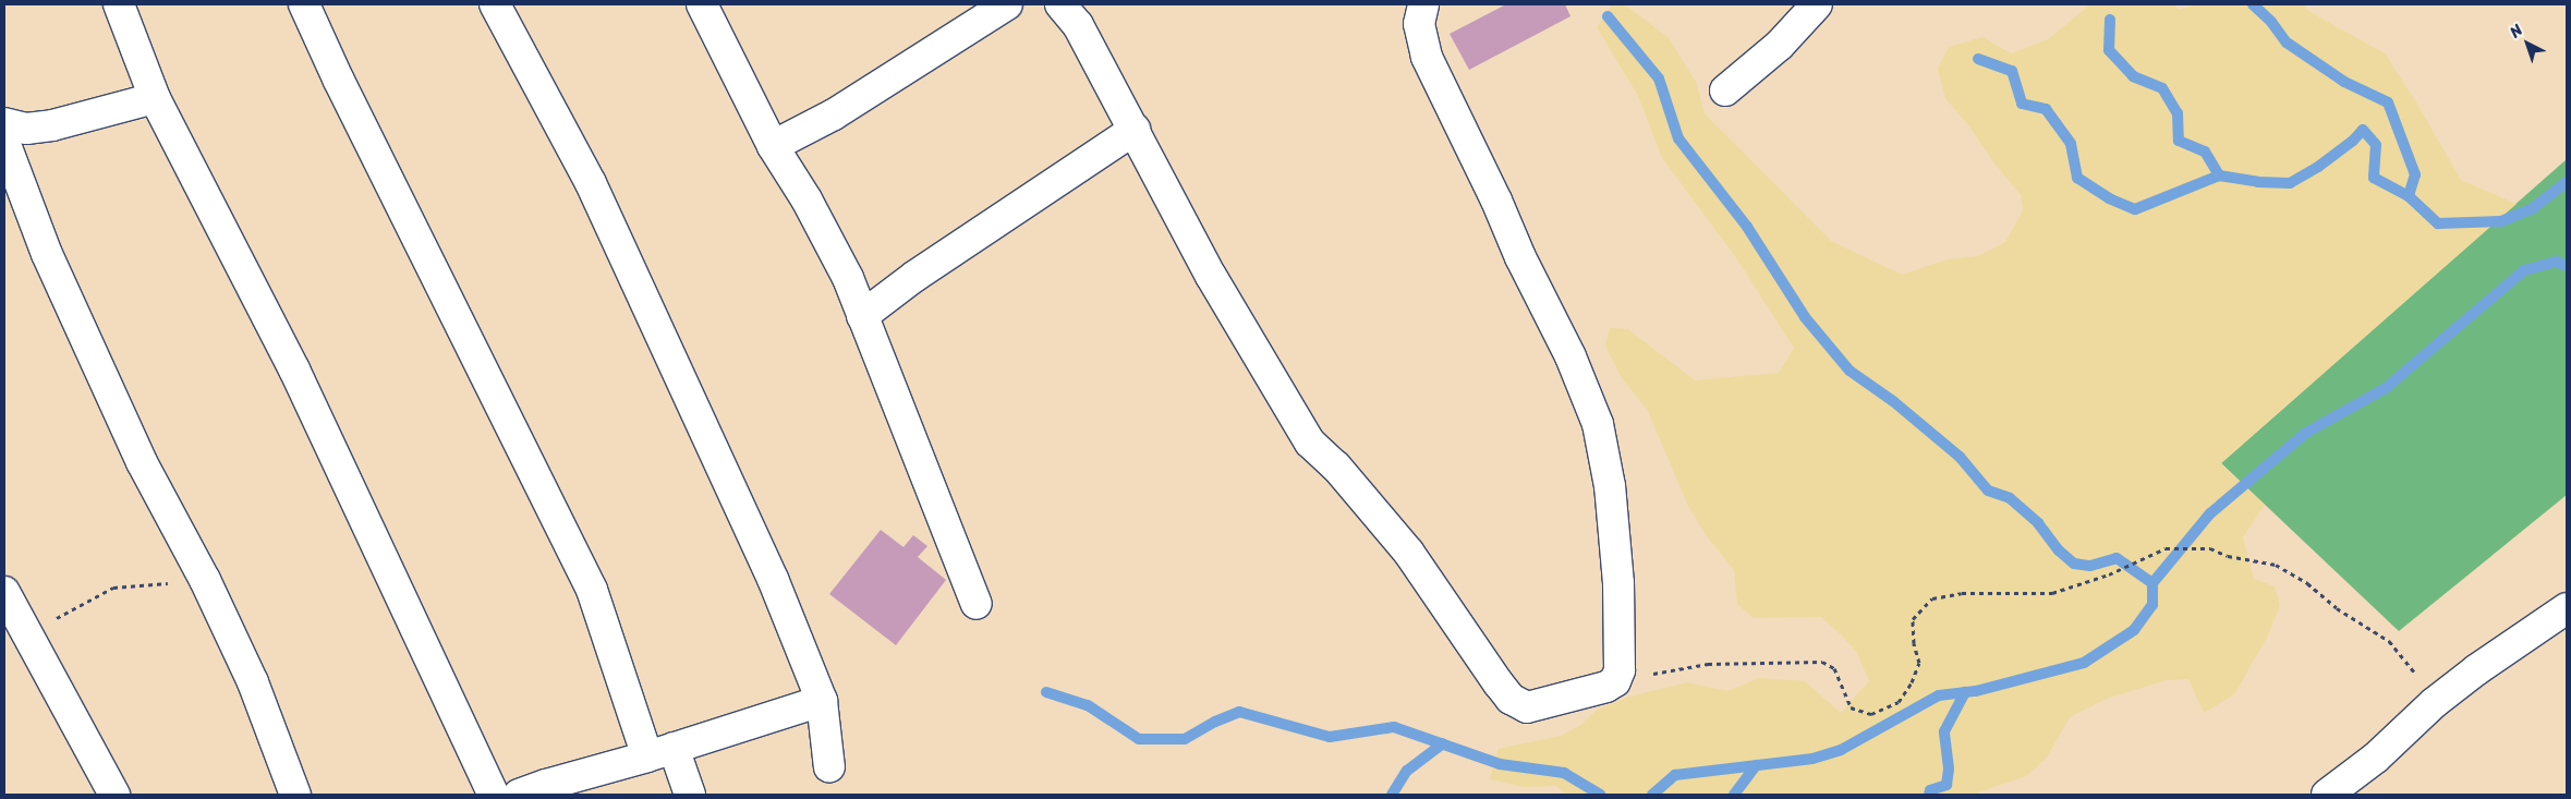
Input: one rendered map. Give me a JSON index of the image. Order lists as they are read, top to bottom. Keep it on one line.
{"north":"top left"}
